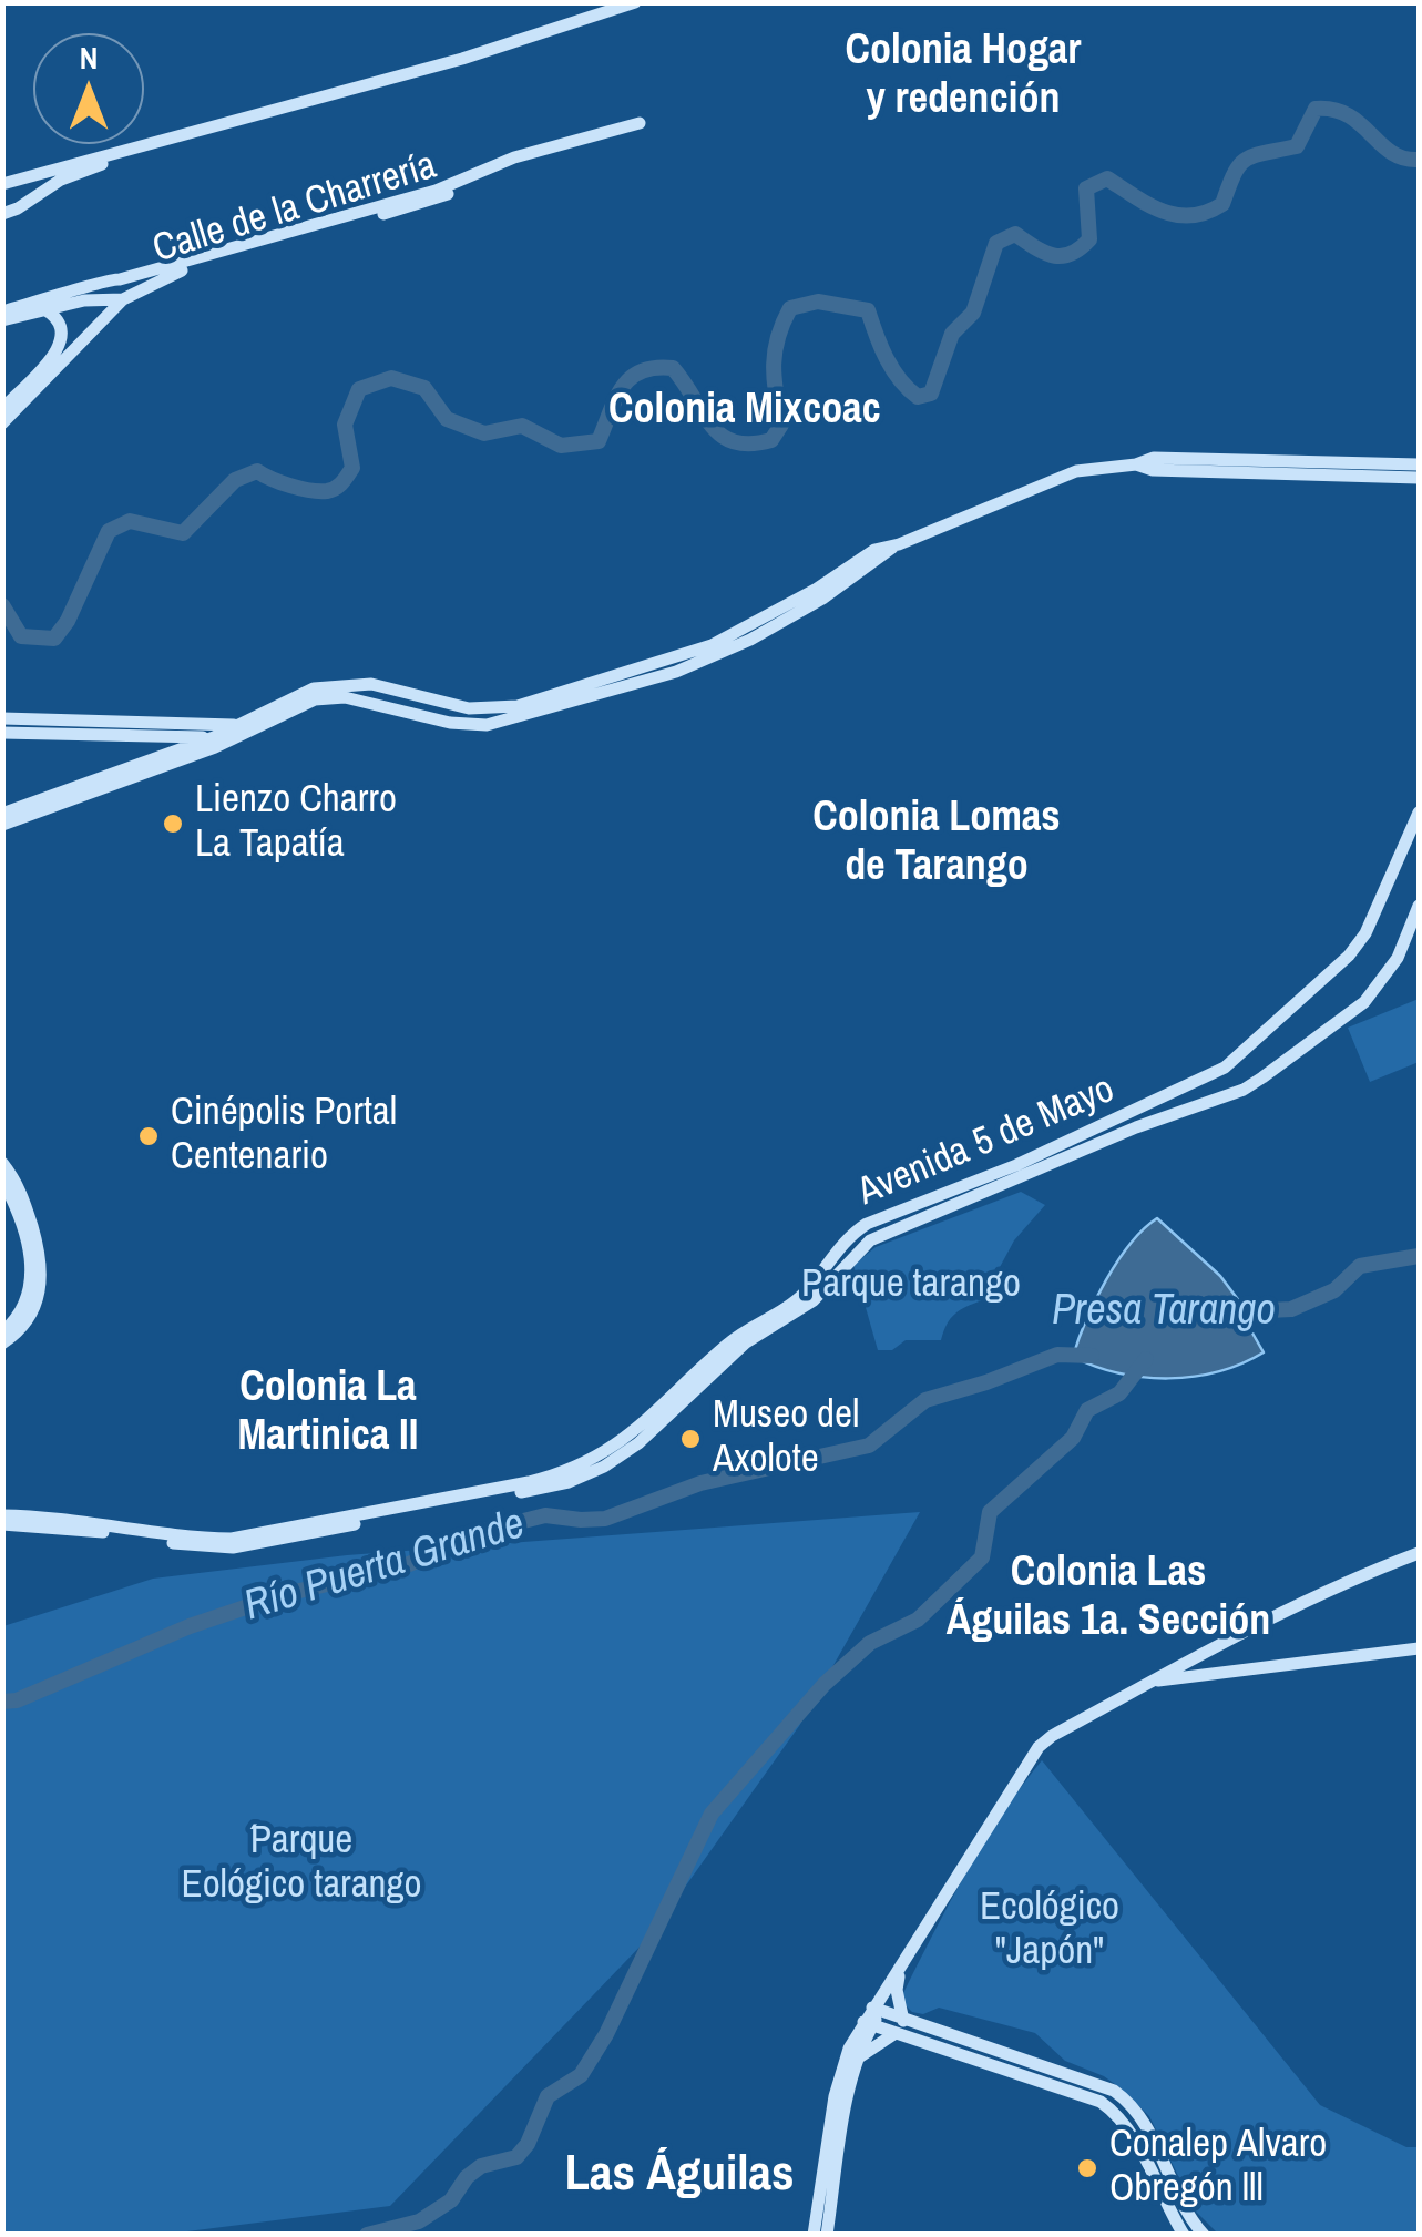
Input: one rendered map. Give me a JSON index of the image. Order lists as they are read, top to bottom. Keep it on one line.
{"streets":{"main road":["Calle de la Charrería","Avenida 5 de Mayo"]},"districts":["Colonia Hogar y redención","Colonia Mixcoac","Colonia Lomas de Tarango","Colonia La Martinica II","Colonia Las Águilas 1a. Sección","Las Águilas"],"water":["Presa Tarango","Río Puerta Grande"],"parks":["Parque tarango","´Parque Eológico tarango","Ecológico \"Japón\""],"places":["Lienzo Charro La Tapatía","Cinépolis Portal Centenario","Museo del Axolote","Conalep Alvaro Obregón lll"],"north":"top"}
